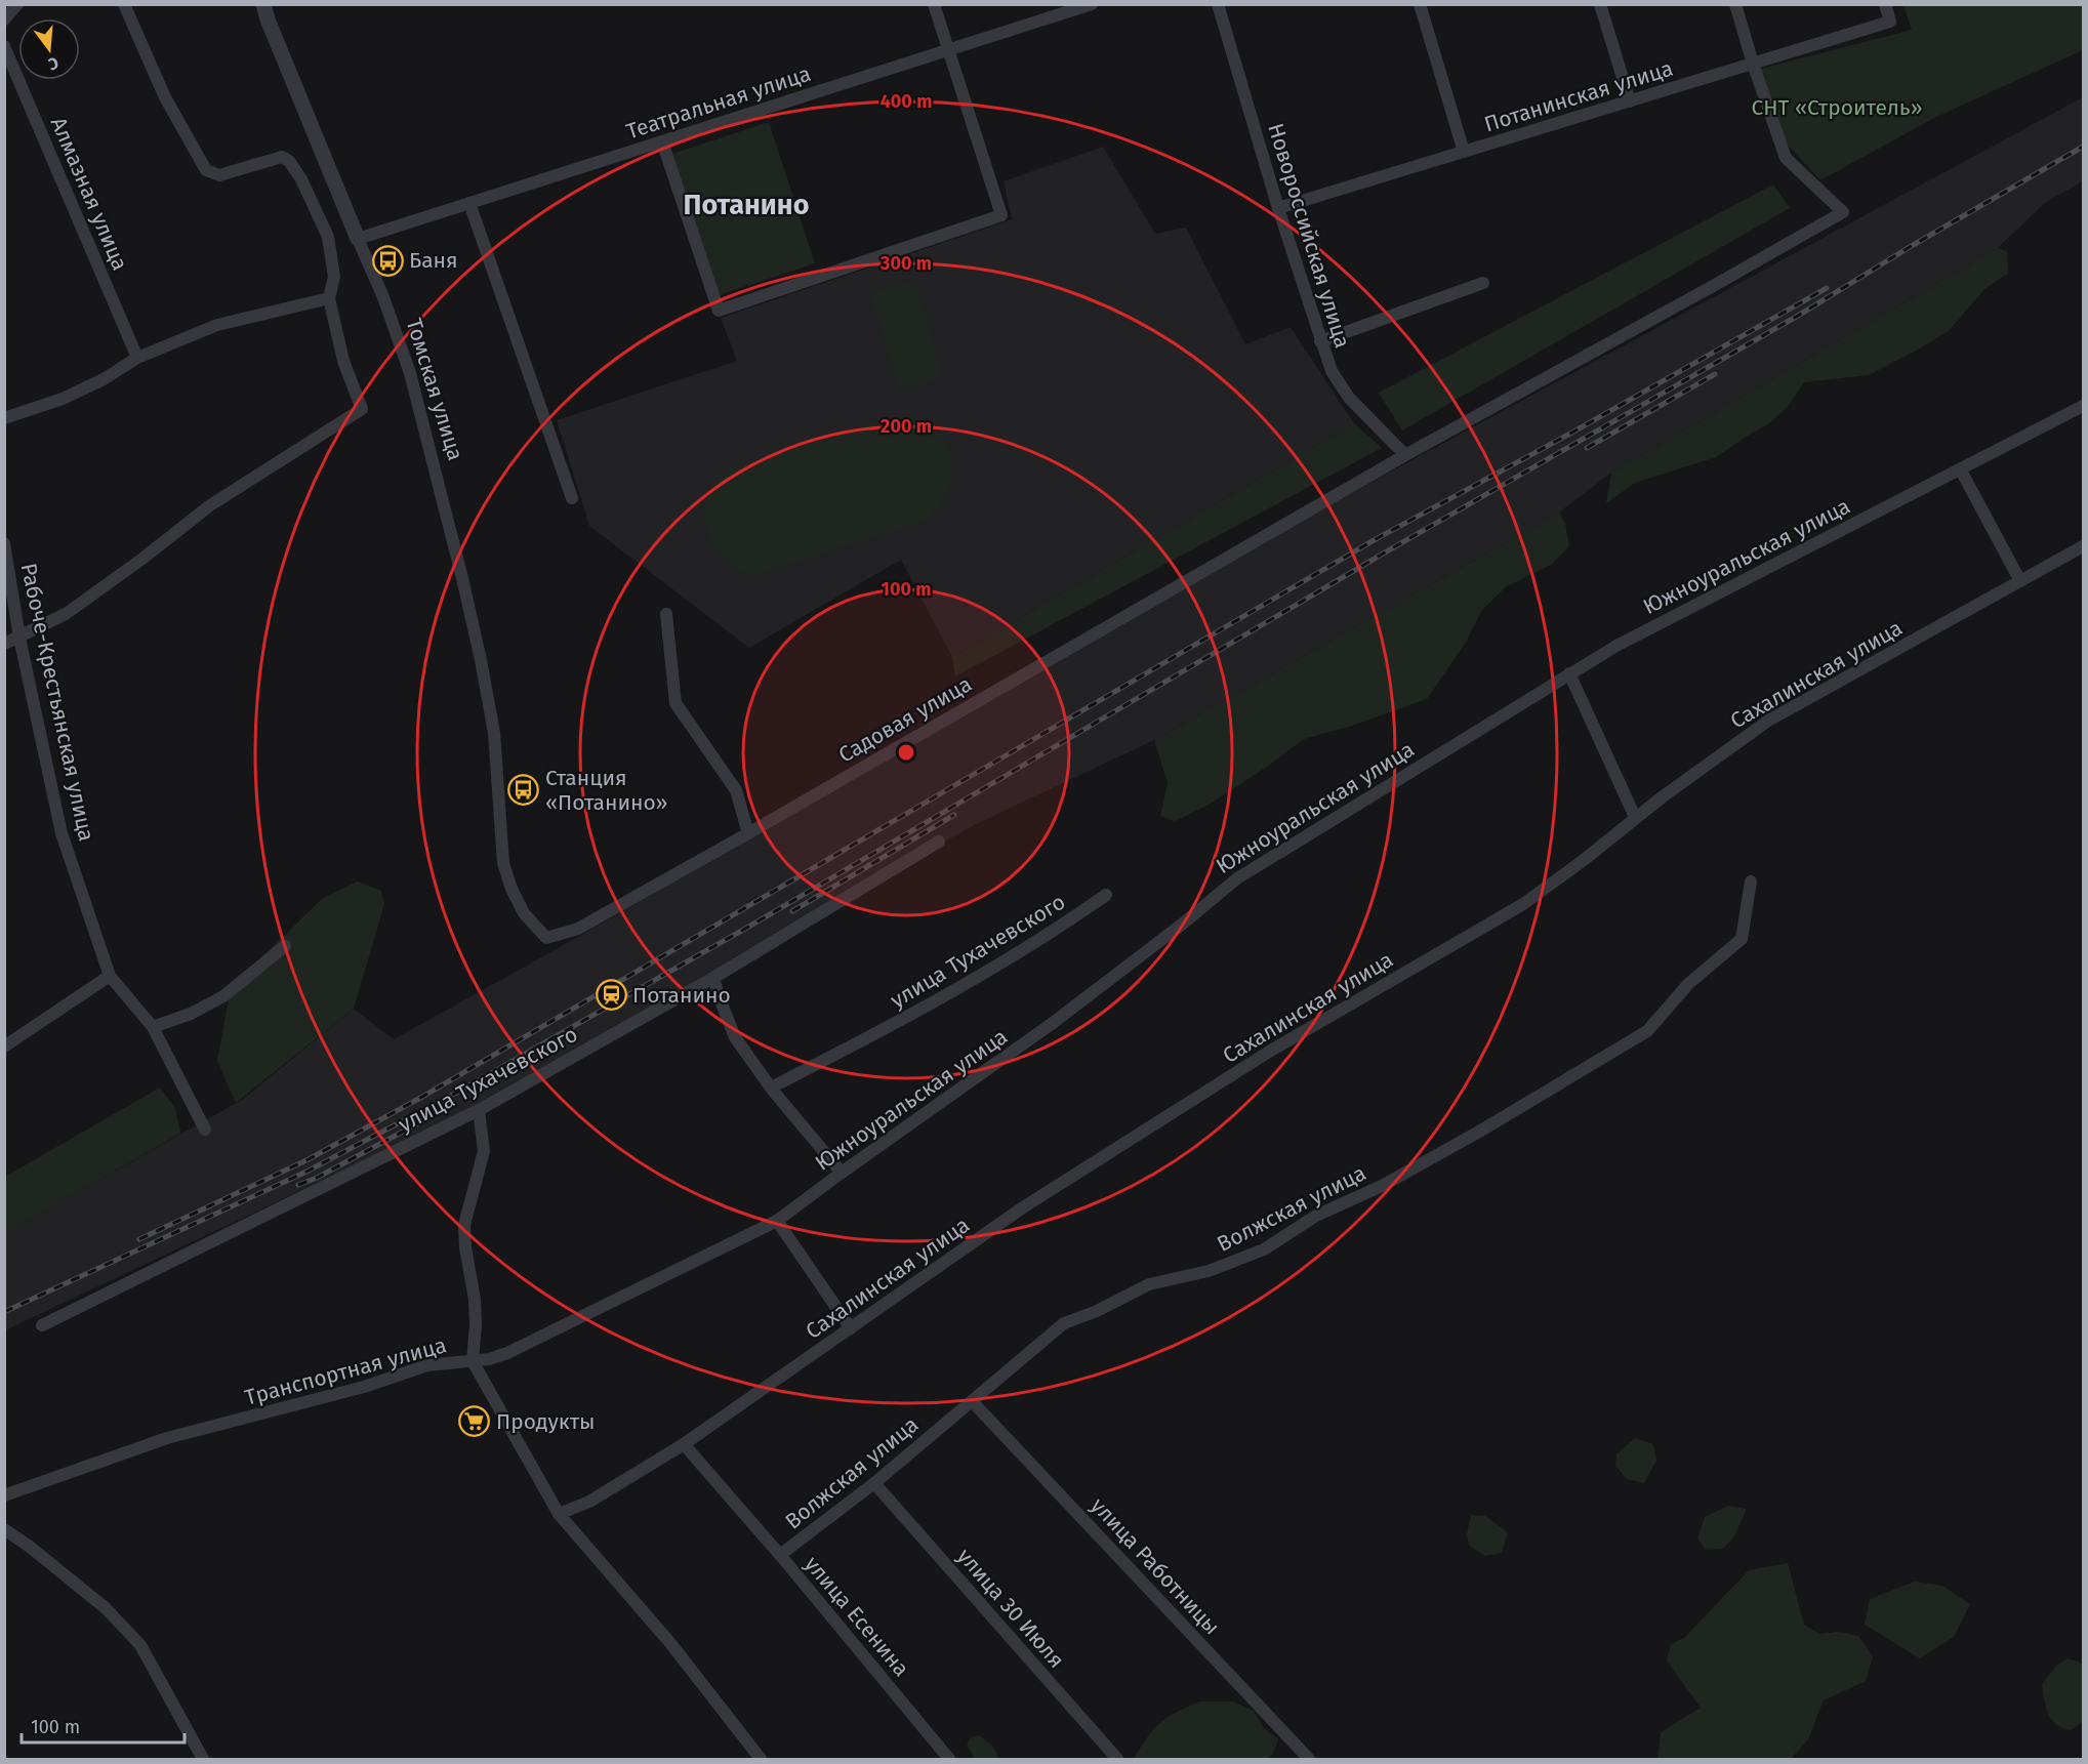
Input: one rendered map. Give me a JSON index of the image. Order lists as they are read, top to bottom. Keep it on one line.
{"streets":{"street":["Потанинская улица","Театральная улица","Алмазная улица","Новороссийская улица","Томская улица","Южноуральская улица","Сахалинская улица","Рабоче-Крестьянская улица","Садовая улица","улица Тухачевского","Волжская улица","Транспортная улица","улица Работницы","улица 30 Июля","улица Есенина"]},"crossings":[["Потанинская улица","Новороссийская улица"],["Потанинская улица","Садовая улица"],["Театральная улица","Томская улица"],["Новороссийская улица","Садовая улица"],["Томская улица","Садовая улица"],["Южноуральская улица","Транспортная улица"],["Сахалинская улица","Транспортная улица"],["Сахалинская улица","улица Есенина"],["Волжская улица","улица Работницы"],["Волжская улица","улица 30 Июля"],["Волжская улица","улица Есенина"]],"districts":["Потанино"],"parks":["СНТ «Строитель»"],"places":{"bus stop":["Баня","Станция «Потанино»"],"station":["Потанино"],"supermarket":["Продукты"]},"scale_bar":"100 m","north":"bottom","rings":["400 m","300 m","200 m","100 m"]}
